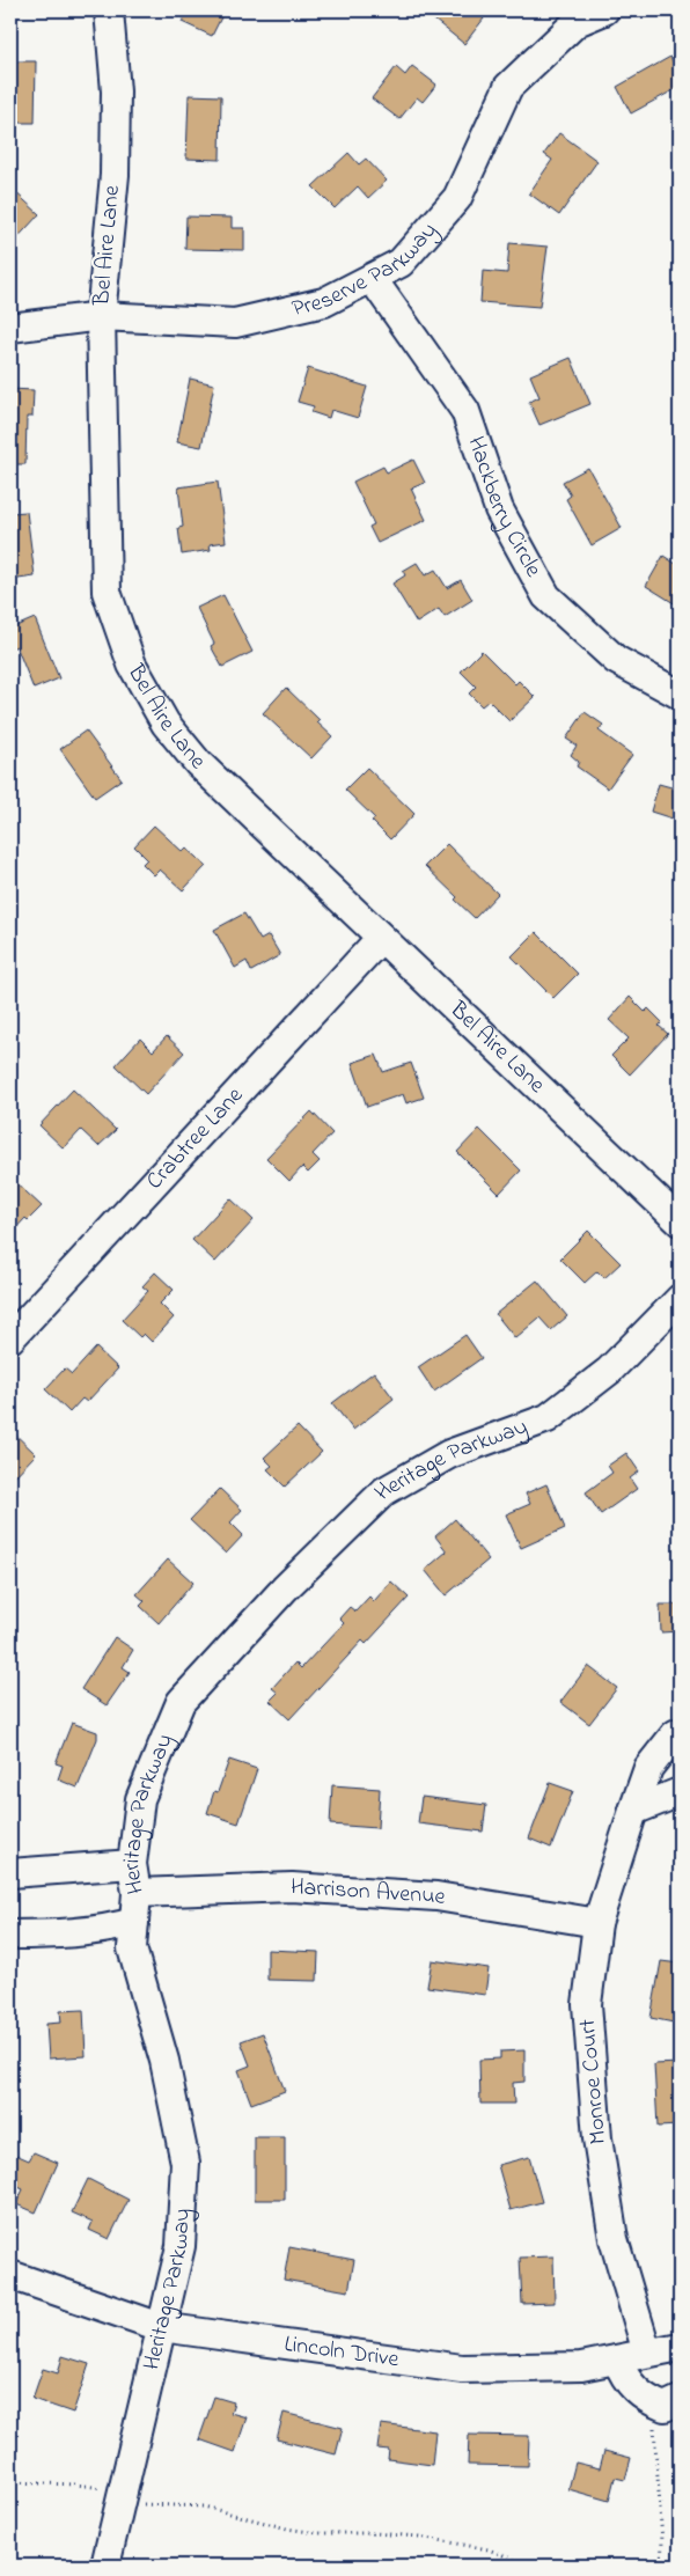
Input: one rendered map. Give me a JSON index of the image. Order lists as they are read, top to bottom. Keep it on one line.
{"streets":{"street":["Bel Aire Lane","Preserve Parkway","Hackberry Circle","Crabtree Lane","Heritage Parkway","Harrison Avenue","Monroe Court","Lincoln Drive"]},"crossings":[["Bel Aire Lane","Preserve Parkway"],["Bel Aire Lane","Crabtree Lane"],["Preserve Parkway","Hackberry Circle"],["Heritage Parkway","Harrison Avenue"],["Heritage Parkway","Lincoln Drive"],["Harrison Avenue","Monroe Court"],["Monroe Court","Lincoln Drive"]]}
